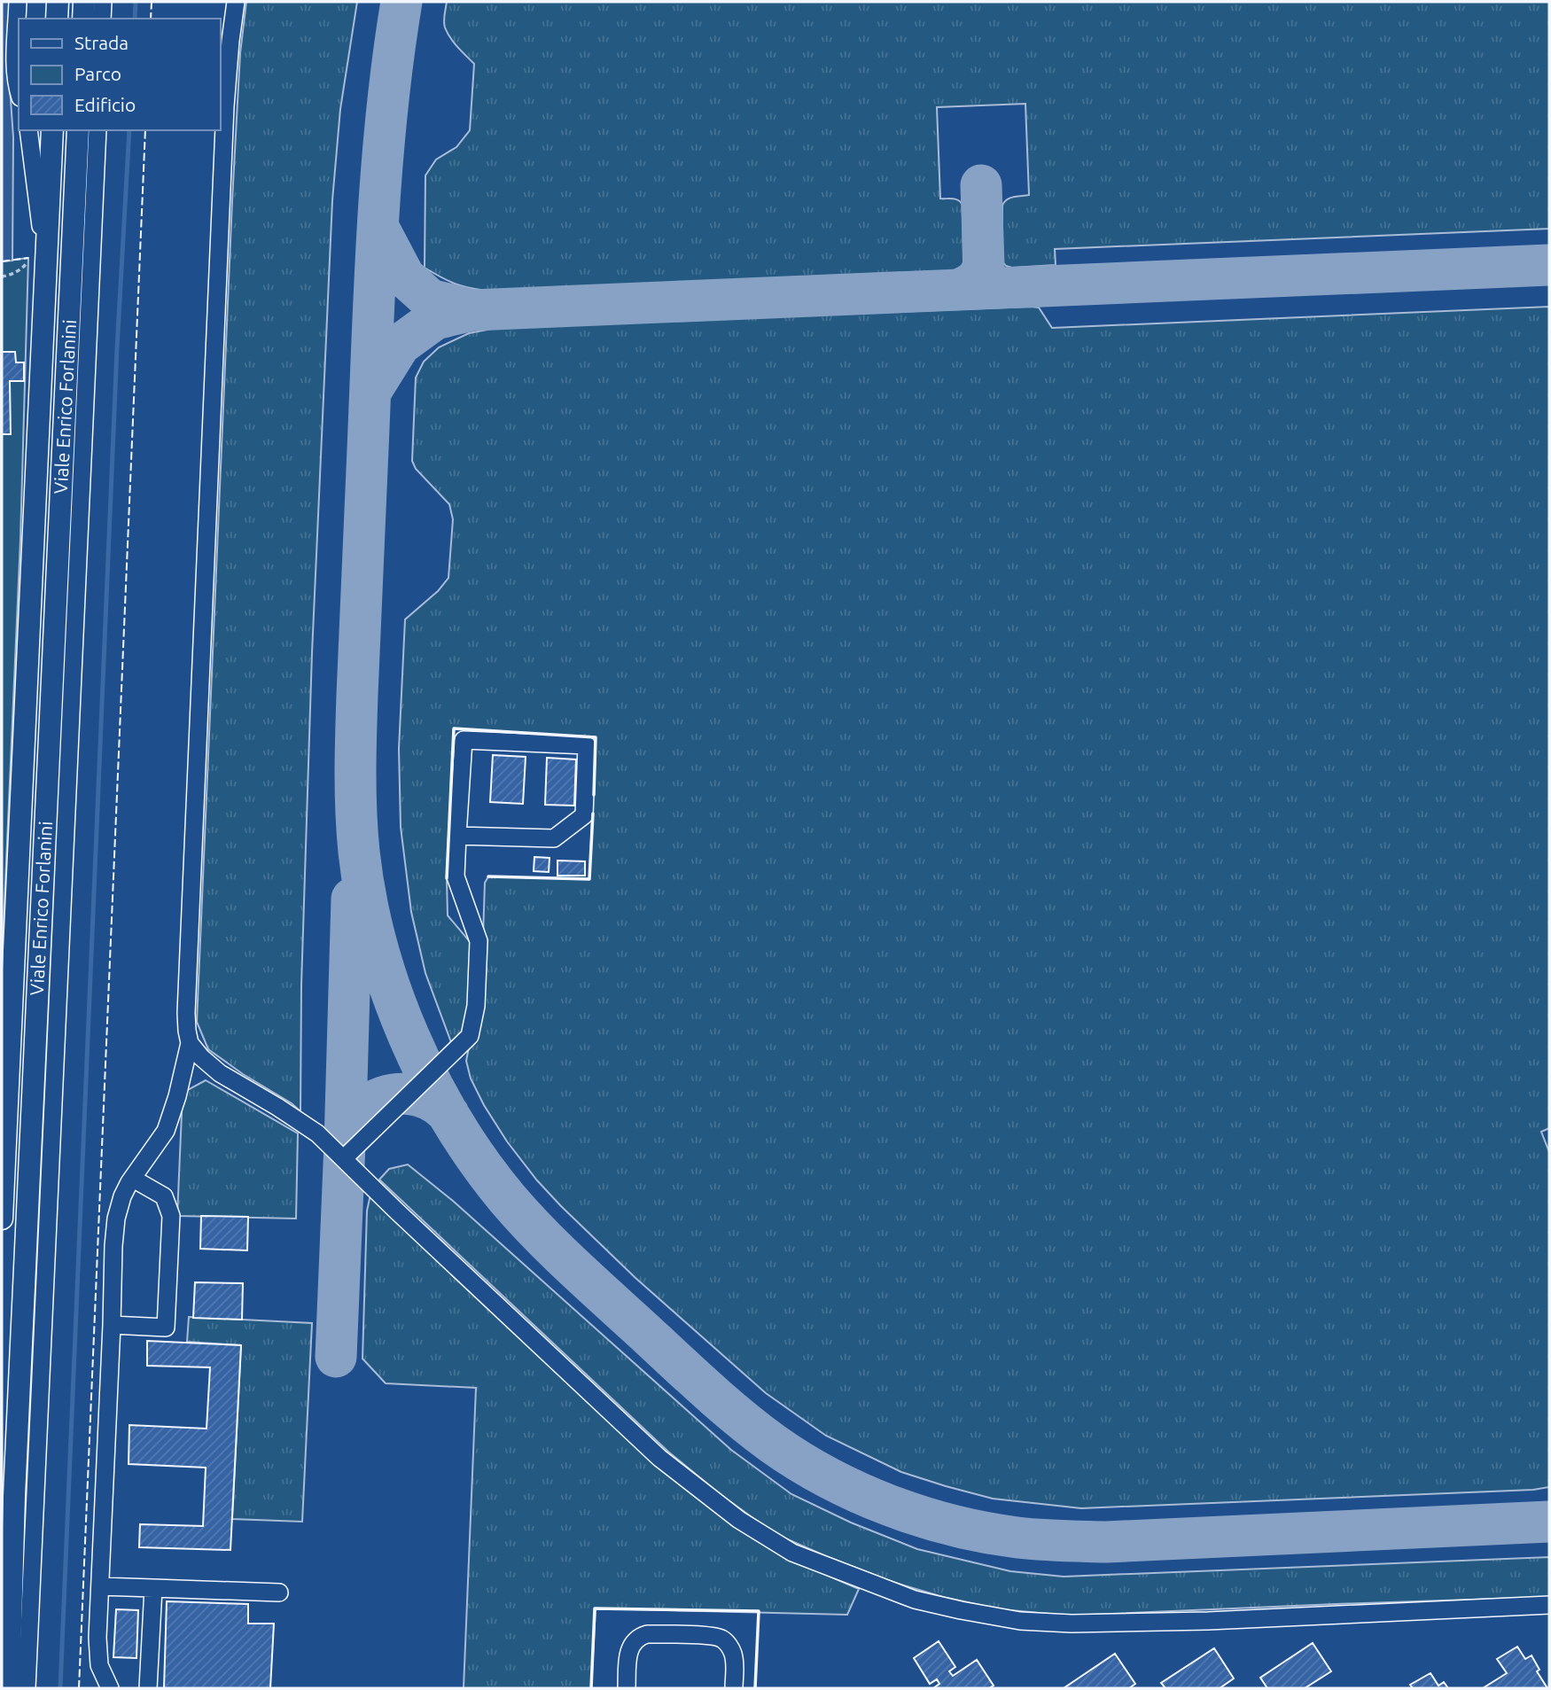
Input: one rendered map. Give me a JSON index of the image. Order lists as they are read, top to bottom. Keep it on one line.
{"streets":{"main road":["Viale Enrico Forlanini"]},"legend":["Strada","Parco","Edificio"]}
